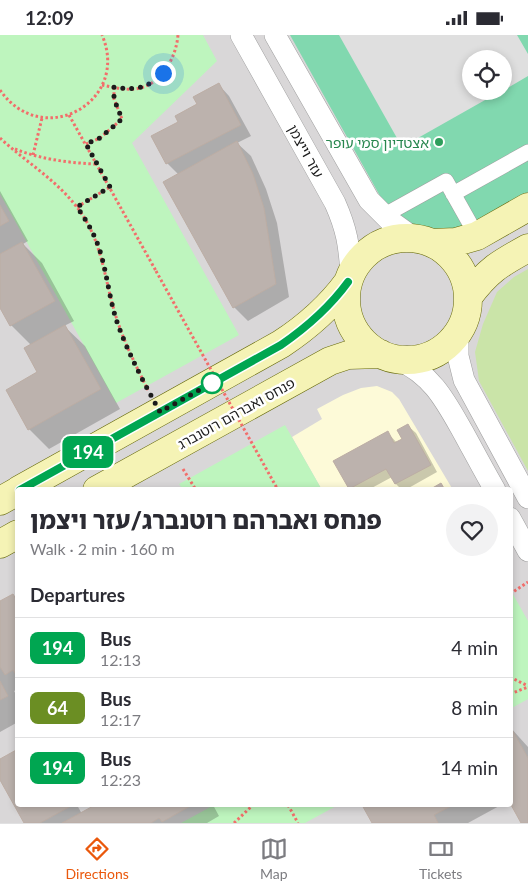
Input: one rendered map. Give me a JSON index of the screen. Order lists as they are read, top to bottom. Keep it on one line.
{"streets":{"main road":["פנחס ואברהם רוטנברג"],"street":["עזר וייצמן"]},"crossings":[["עזר וייצמן","פנחס ואברהם רוטנברג"]],"places":["אצטדיון סמי עופר"],"lines":["bus line 194"],"page":{"status":"12:09","on_map":"194","heading":[["פנחס ואברהם רוטנברג/עזר ויצמן","Walk · 2 min · 160 m"],"Departures"],"list":[{"mark":"194","name":"Bus","note":"12:13","value":"4 min"},{"mark":"64","name":"Bus","note":"12:17","value":"8 min"},{"mark":"194","name":"Bus","note":"12:23","value":"14 min"}],"tabs":["Directions","Map","Tickets"]}}
